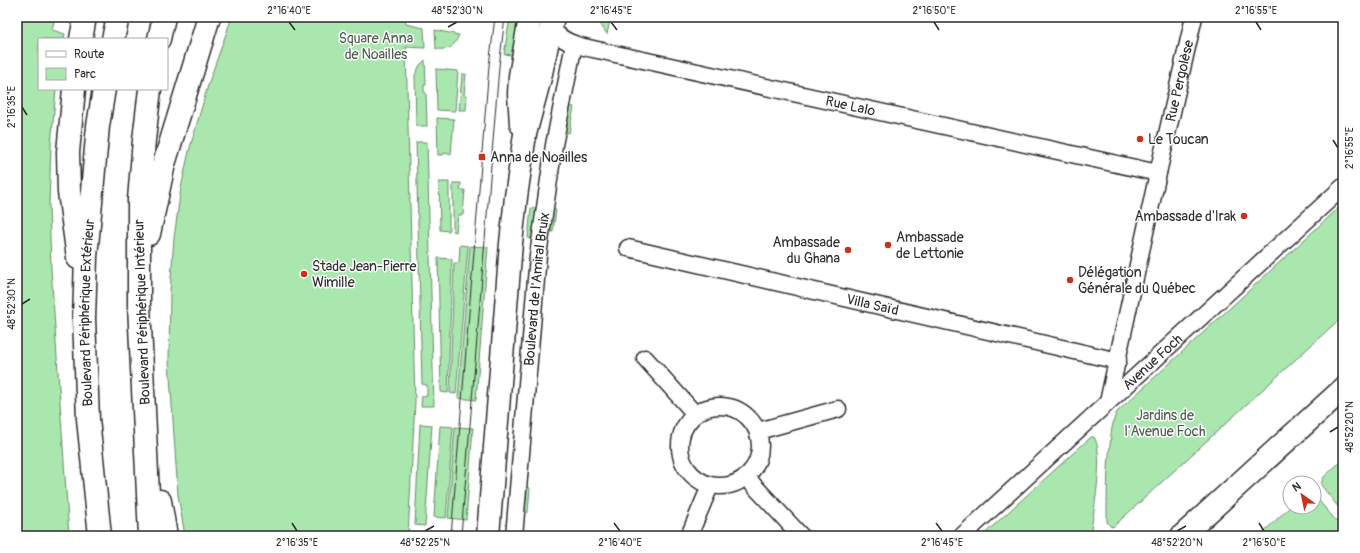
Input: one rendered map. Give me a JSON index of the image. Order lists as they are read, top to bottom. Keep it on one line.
{"streets":{"main road":["Boulevard de l'Amiral Bruix","Boulevard Périphérique Extérieur","Boulevard Périphérique Intérieur"],"street":["Rue Pergolèse","Rue Lalo","Villa Saïd","Avenue Foch"]},"crossings":[["Rue Pergolèse","Rue Lalo"],["Rue Pergolèse","Villa Saïd"],["Rue Pergolèse","Avenue Foch"],["Rue Lalo","Boulevard de l'Amiral Bruix"]],"parks":["Square Anna de Noailles","Jardins de l'Avenue Foch"],"places":{"other":["Le Toucan","Ambassade d'Irak","Ambassade de Lettonie","Ambassade du Ghana","Stade Jean-Pierre Wimille","Délégation Générale du Québec"],"transit":["Anna de Noailles"]},"legend":["Route","Parc"],"north":"top left","coordinates":["2°16'40\"E","48°52'30\"N","2°16'45\"E","2°16'50\"E","2°16'55\"E","2°16'35\"E","48°52'20\"N","48°52'25\"N"]}
